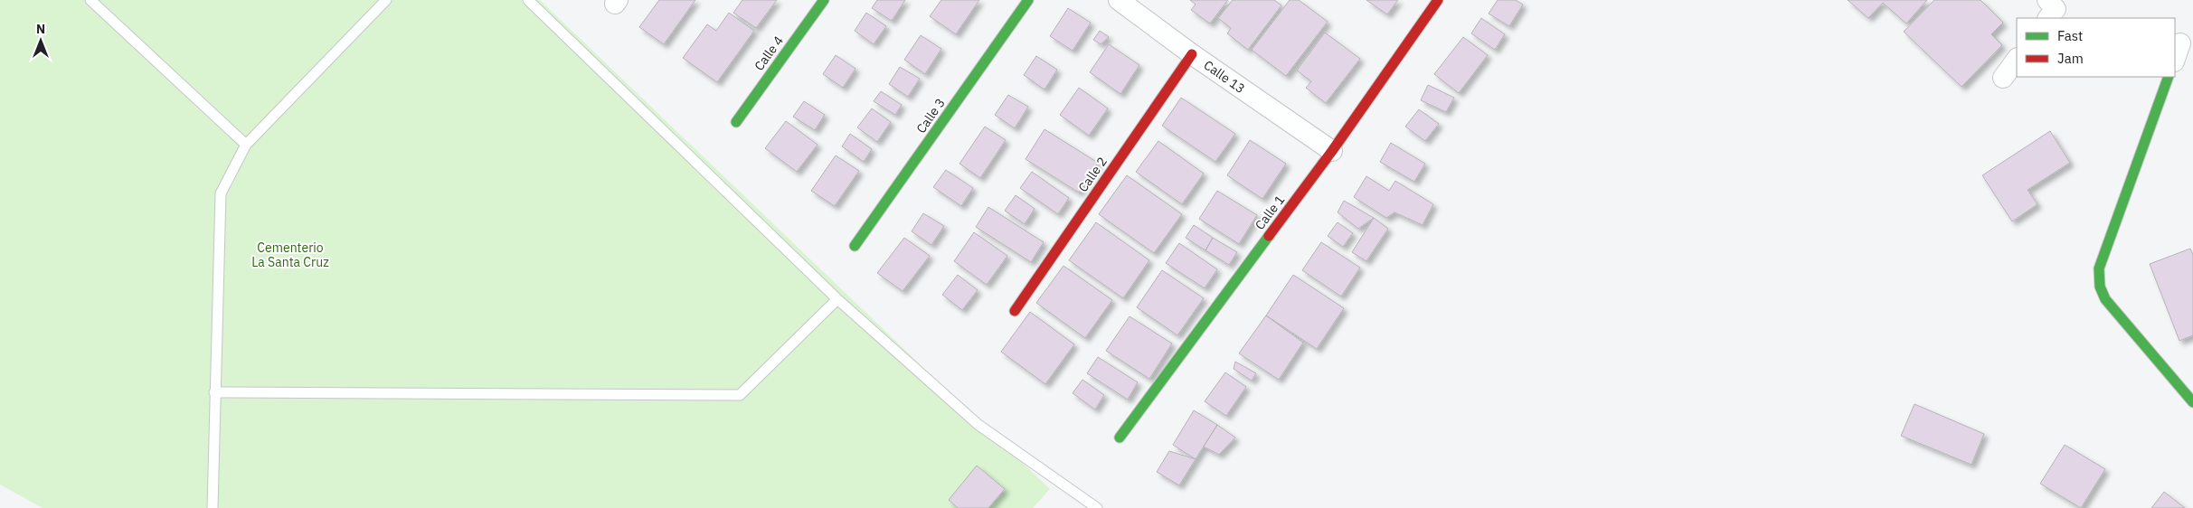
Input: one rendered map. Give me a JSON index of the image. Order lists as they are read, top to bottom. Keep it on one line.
{"streets":{"street":["Calle 4","Calle 13","Calle 3","Calle 2","Calle 1"]},"crossings":[["Calle 13","Calle 2"],["Calle 13","Calle 1"]],"parks":["Cementerio La Santa Cruz"],"legend":["Fast","Jam"],"north":"top"}
